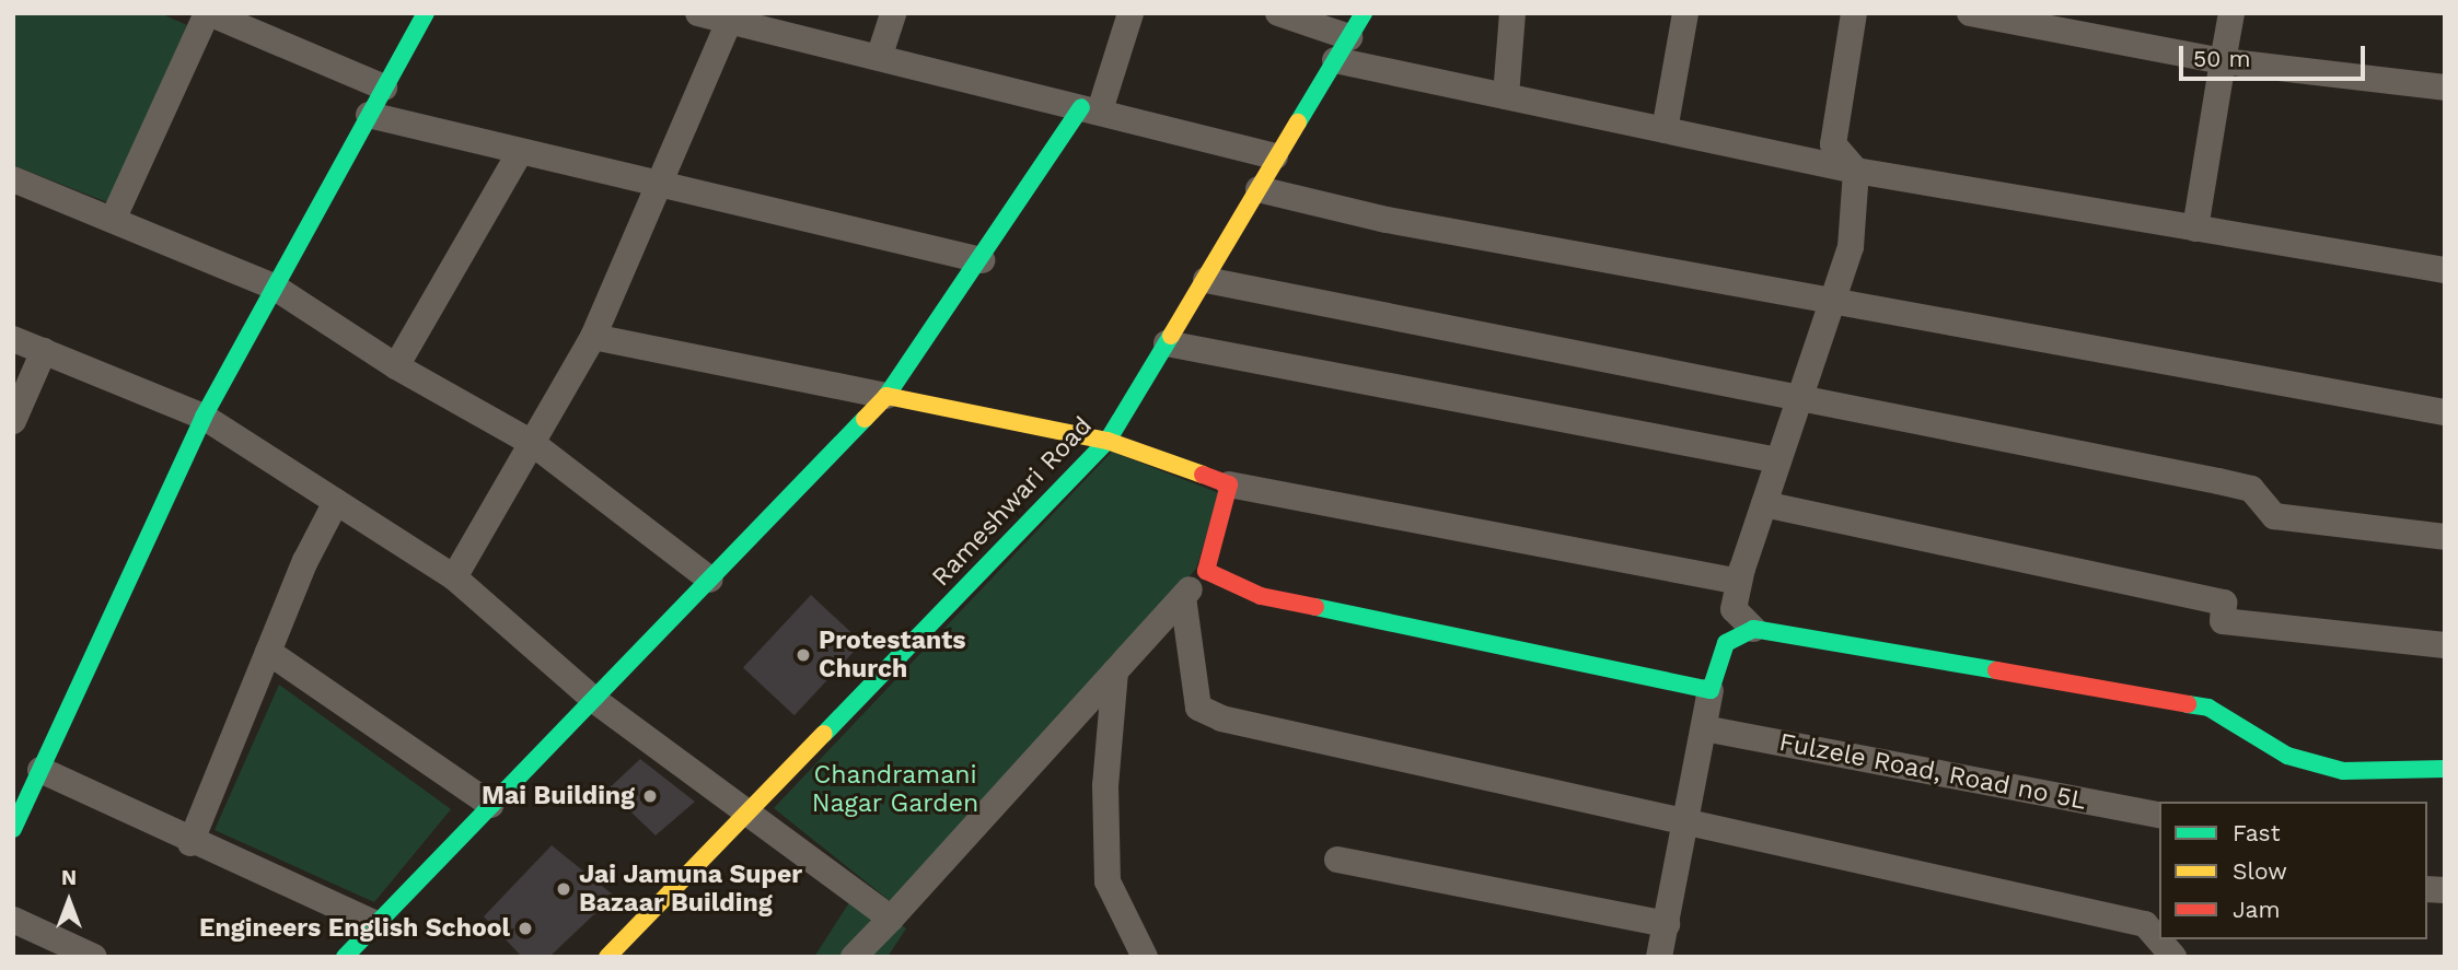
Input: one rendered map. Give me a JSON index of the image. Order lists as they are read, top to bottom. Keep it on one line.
{"streets":{"street":["Rameshwari Road","Fulzele Road, Road no 5L"]},"parks":["Chandramani Nagar Garden"],"places":["Protestants Church","Mai Building","Jai Jamuna Super Bazaar Building","Engineers English School"],"legend":["Fast","Slow","Jam"],"scale_bar":"50 m","north":"top"}
